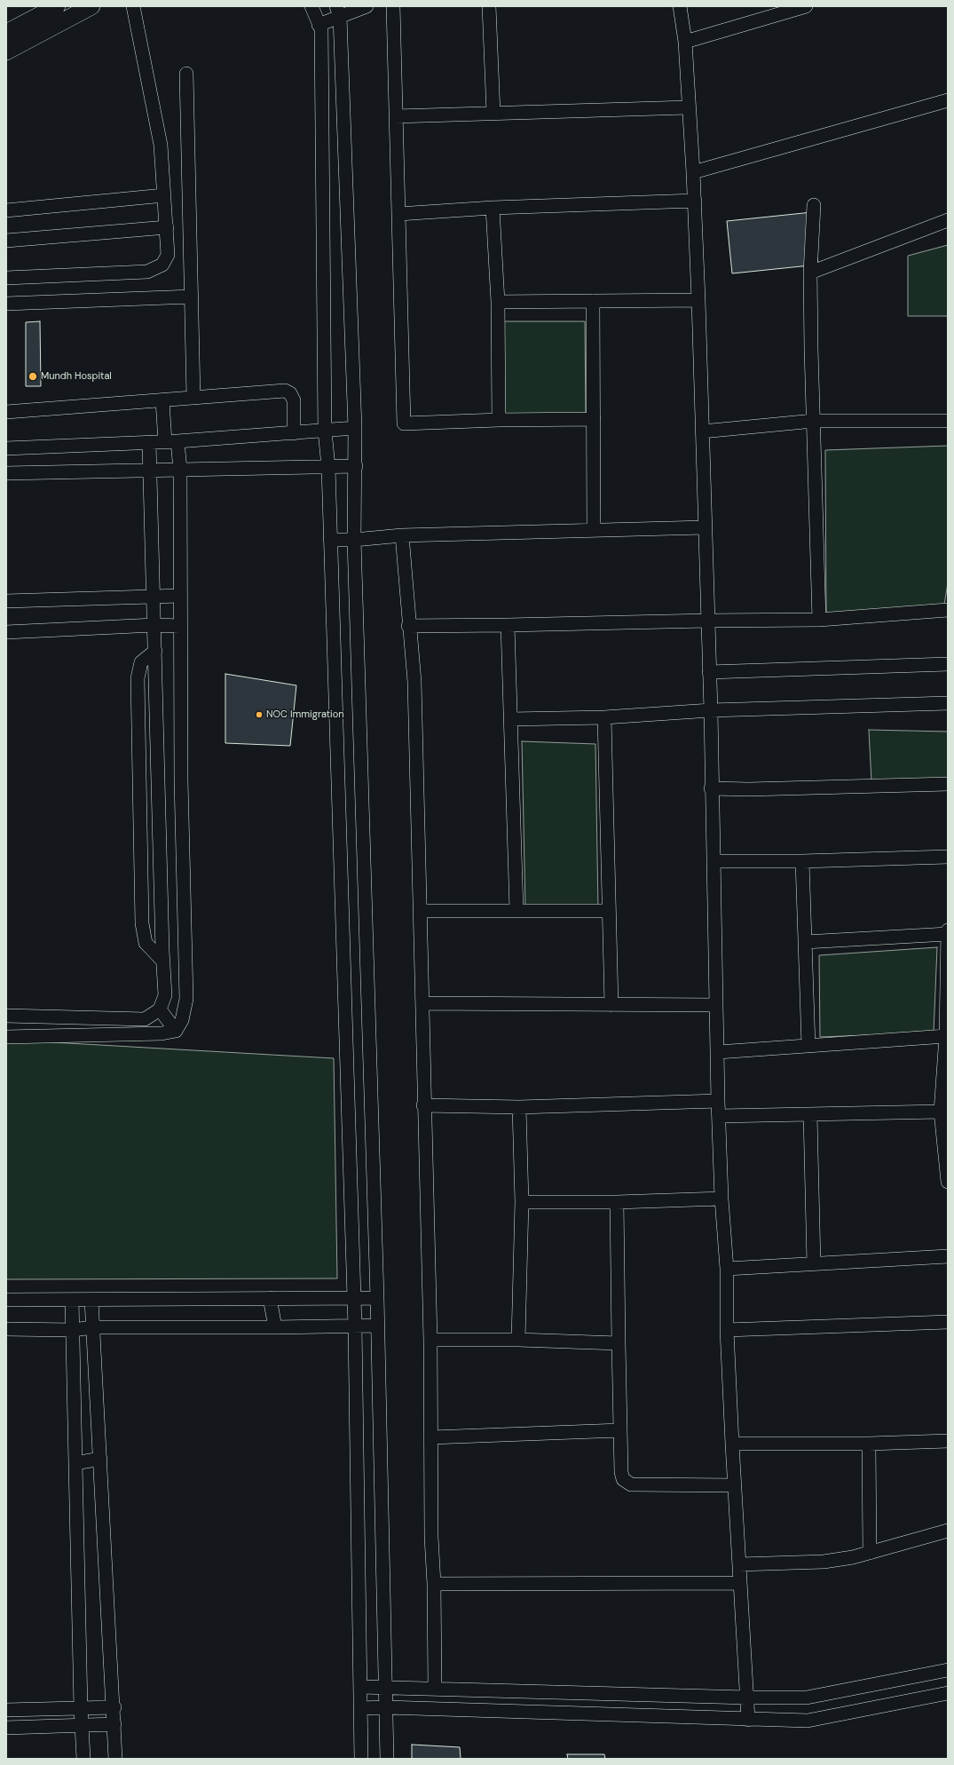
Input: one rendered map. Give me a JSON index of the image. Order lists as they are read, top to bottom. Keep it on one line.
{"places":["Mundh Hospital","NOC Immigration"]}
